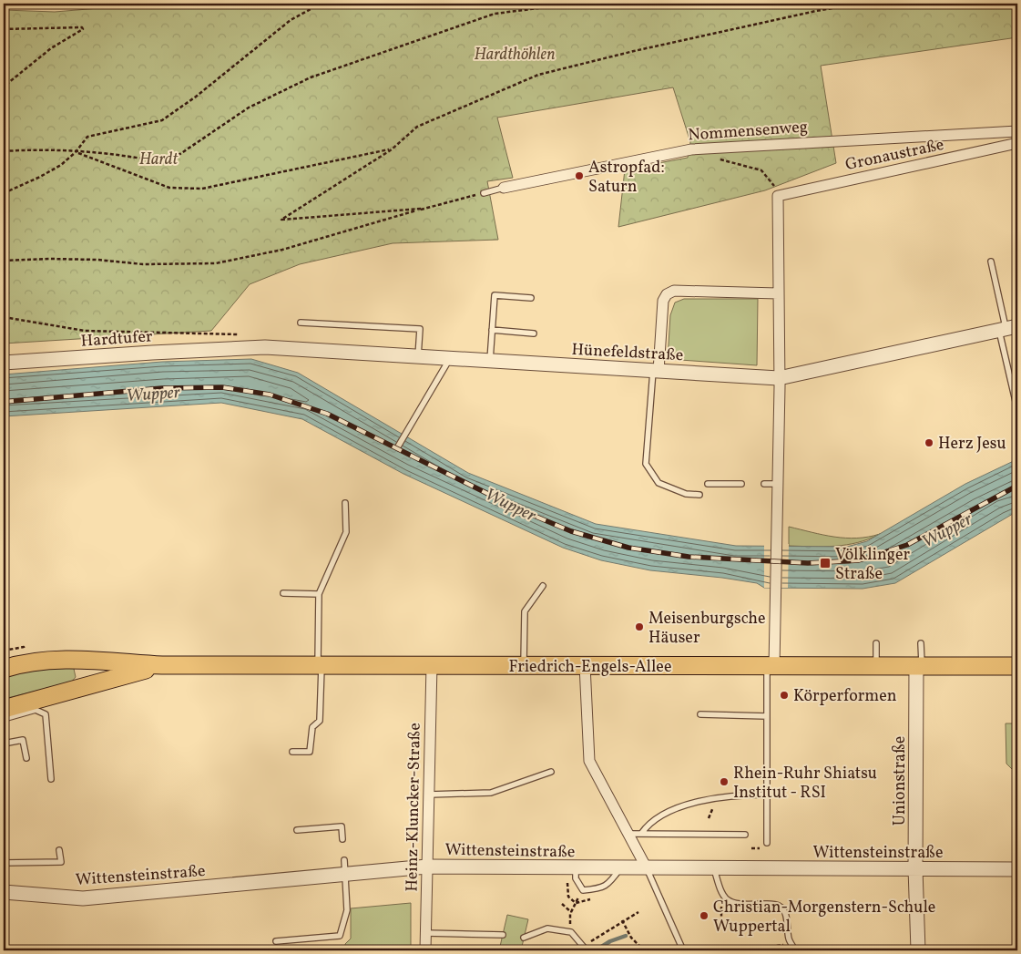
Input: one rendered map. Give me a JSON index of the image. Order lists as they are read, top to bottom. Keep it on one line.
{"streets":{"main road":["Friedrich-Engels-Allee"],"street":["Nommensenweg","Gronaustraße","Hardtufer","Hünefeldstraße","Unionstraße","Heinz-Kluncker-Straße","Wittensteinstraße"]},"crossings":[["Hardtufer","Hünefeldstraße"],["Friedrich-Engels-Allee","Unionstraße"],["Friedrich-Engels-Allee","Heinz-Kluncker-Straße"],["Unionstraße","Wittensteinstraße"],["Heinz-Kluncker-Straße","Wittensteinstraße"]],"water":["Wupper"],"parks":["Hardthöhlen","Hardt"],"places":{"other":["Astropfad: Saturn","Herz Jesu","Meisenburgsche Häuser","Körperformen","Rhein-Ruhr Shiatsu Institut - RSI","Christian-Morgenstern-Schule Wuppertal"],"transit":["Völklinger Straße"]}}
